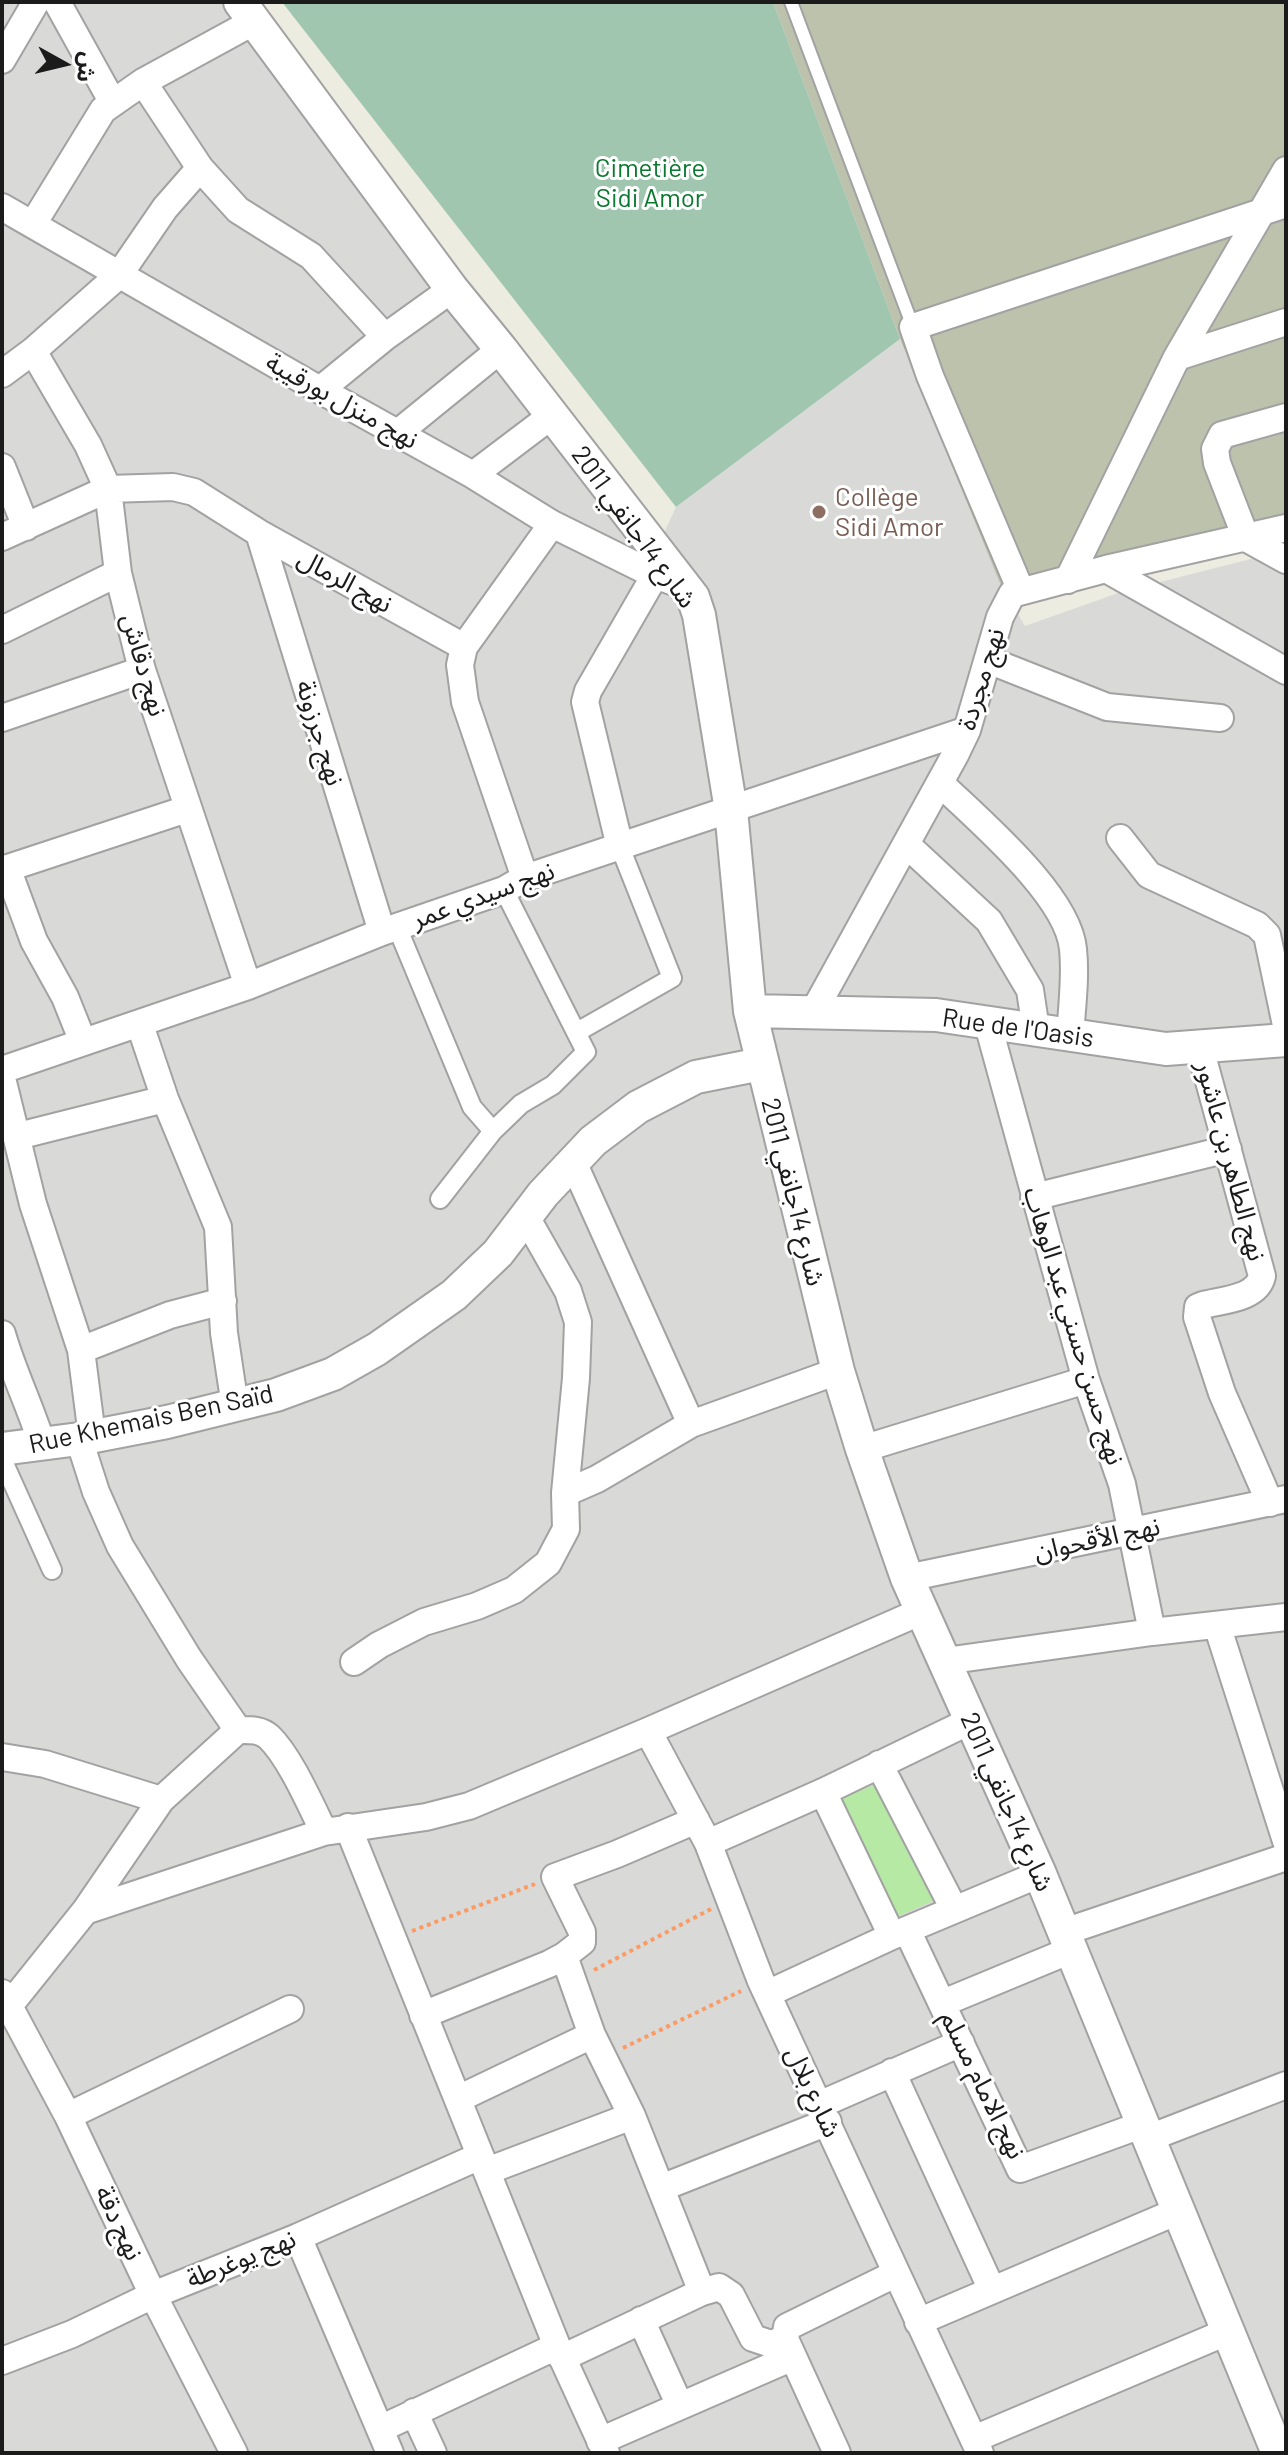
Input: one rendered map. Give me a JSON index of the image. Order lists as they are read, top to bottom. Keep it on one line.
{"streets":{"street":["نهج منزل بورقيبة","شارع 14جانفي 2011","نهج الرمال","نهج دقاش","نهج مجردة","نهج جرزونة","نهج سيدي عمر","Rue de l'Oasis","نهج الطاهر بن عاشور","نهج حسن حسني عبد الوهاب","Rue Khemais Ben Saïd","نهج الأقحوان","نهج الامام مسلم","شارع بلال","نهج دقة","نهج يوغرطة"]},"crossings":[["نهج منزل بورقيبة","شارع 14جانفي 2011"],["شارع 14جانفي 2011","نهج سيدي عمر"],["شارع 14جانفي 2011","Rue de l'Oasis"],["شارع 14جانفي 2011","Rue Khemais Ben Saïd"],["شارع 14جانفي 2011","نهج الأقحوان"],["شارع 14جانفي 2011","نهج الامام مسلم"],["نهج الرمال","نهج دقاش"],["نهج الرمال","نهج جرزونة"],["نهج دقاش","نهج سيدي عمر"],["نهج مجردة","نهج سيدي عمر"],["نهج مجردة","Rue de l'Oasis"],["نهج جرزونة","نهج سيدي عمر"],["Rue de l'Oasis","نهج الطاهر بن عاشور"],["Rue de l'Oasis","نهج حسن حسني عبد الوهاب"],["نهج الطاهر بن عاشور","نهج الأقحوان"],["نهج حسن حسني عبد الوهاب","نهج الأقحوان"],["نهج دقة","نهج يوغرطة"]],"parks":["Cimetière Sidi Amor"],"places":["Collège Sidi Amor"],"north":"right"}
